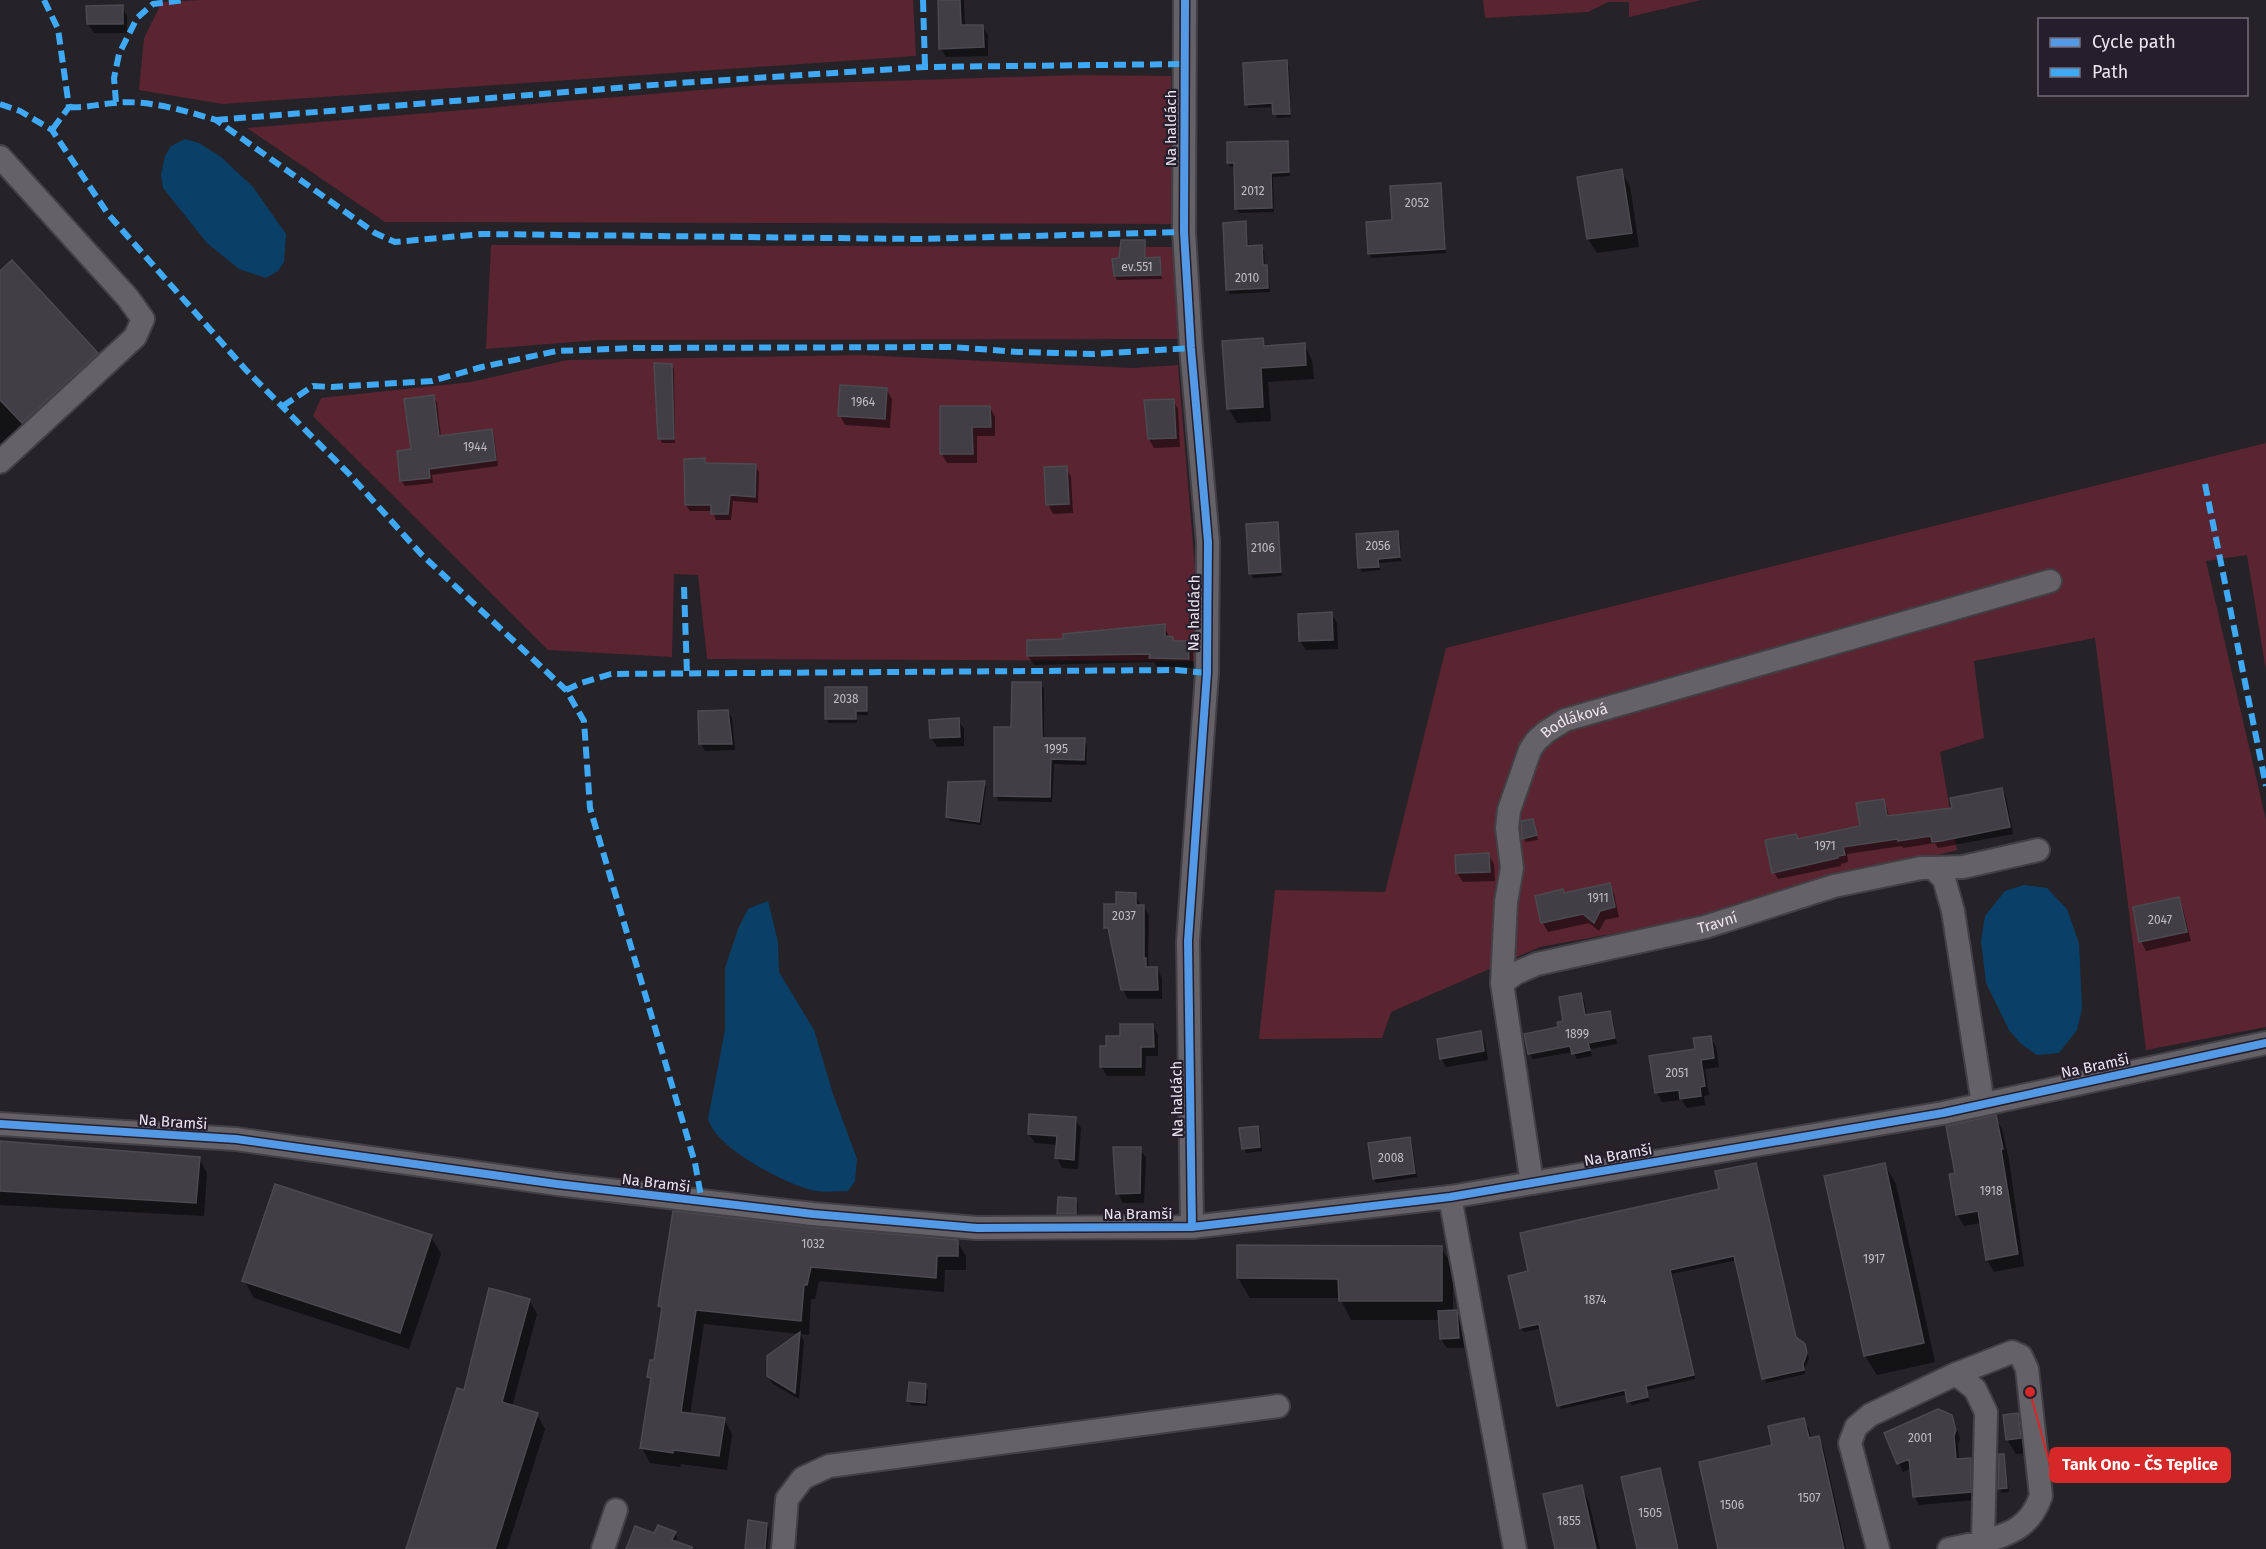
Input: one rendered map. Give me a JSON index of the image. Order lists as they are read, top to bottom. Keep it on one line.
{"streets":{"street":["Na haldách","Bodláková","Travní","Na Bramši"]},"crossings":[["Na haldách","Na Bramši"],["Bodláková","Travní"],["Bodláková","Na Bramši"]],"places":["Tank Ono - ČS Teplice"],"house_numbers":["2012","2052","ev.551","2010","1964","1944","2056","2106","2038","1995","1971","1911","2037","2047","1899","2051","2008","1918","1032","1917","1874","2001","1507","1506","1505","1855"],"legend":["Cycle path","Path"]}
